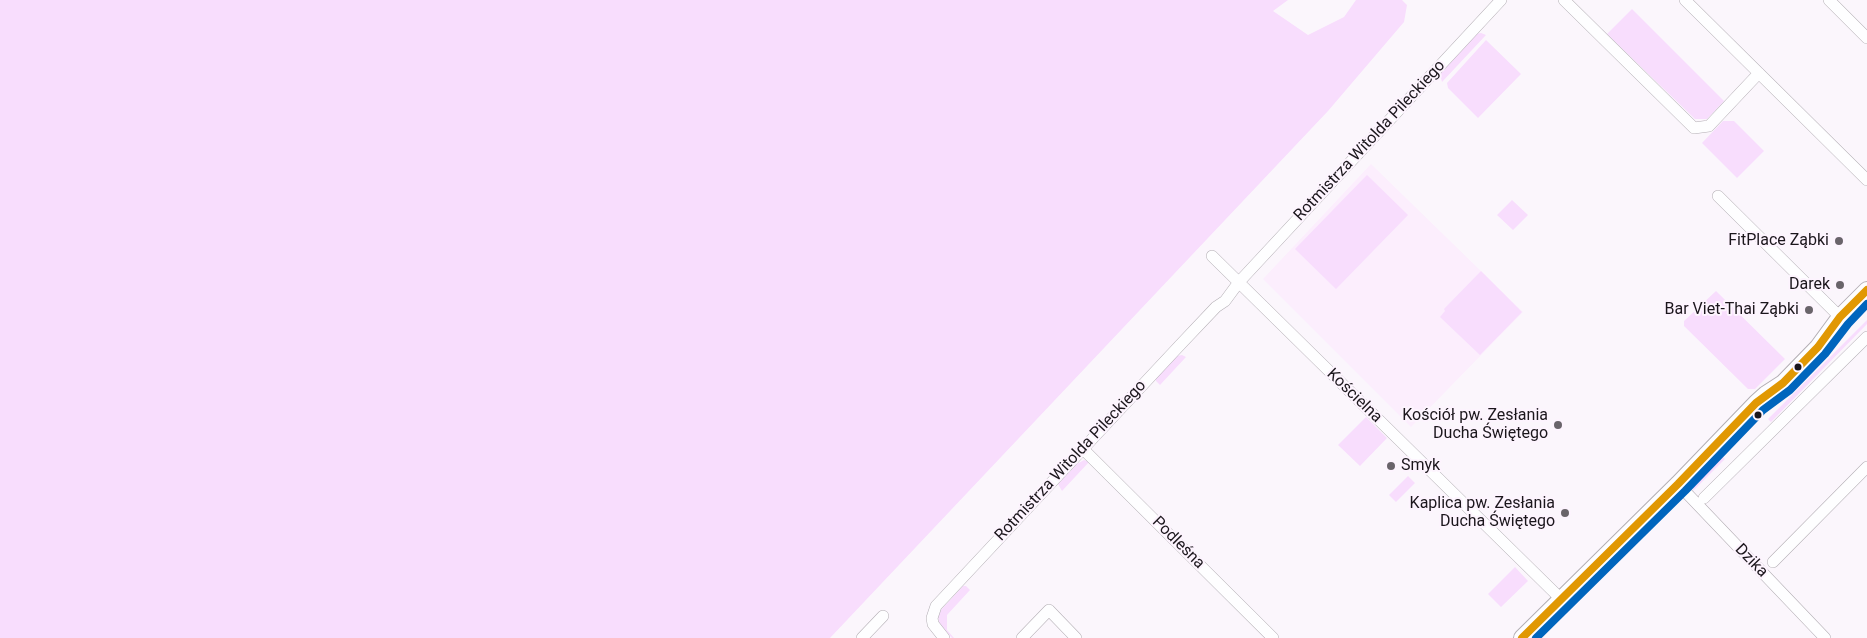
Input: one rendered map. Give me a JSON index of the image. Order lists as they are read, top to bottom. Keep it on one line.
{"streets":{"street":["Rotmistrza Witolda Pileckiego","Kościelna","Podleśna","Dzika"]},"crossings":[["Rotmistrza Witolda Pileckiego","Kościelna"],["Rotmistrza Witolda Pileckiego","Podleśna"]],"places":["FitPlace Ząbki","Darek","Bar Viet-Thai Ząbki","Kościół pw. Zesłania Ducha Świętego","Smyk","Kaplica pw. Zesłania Ducha Świętego"]}
